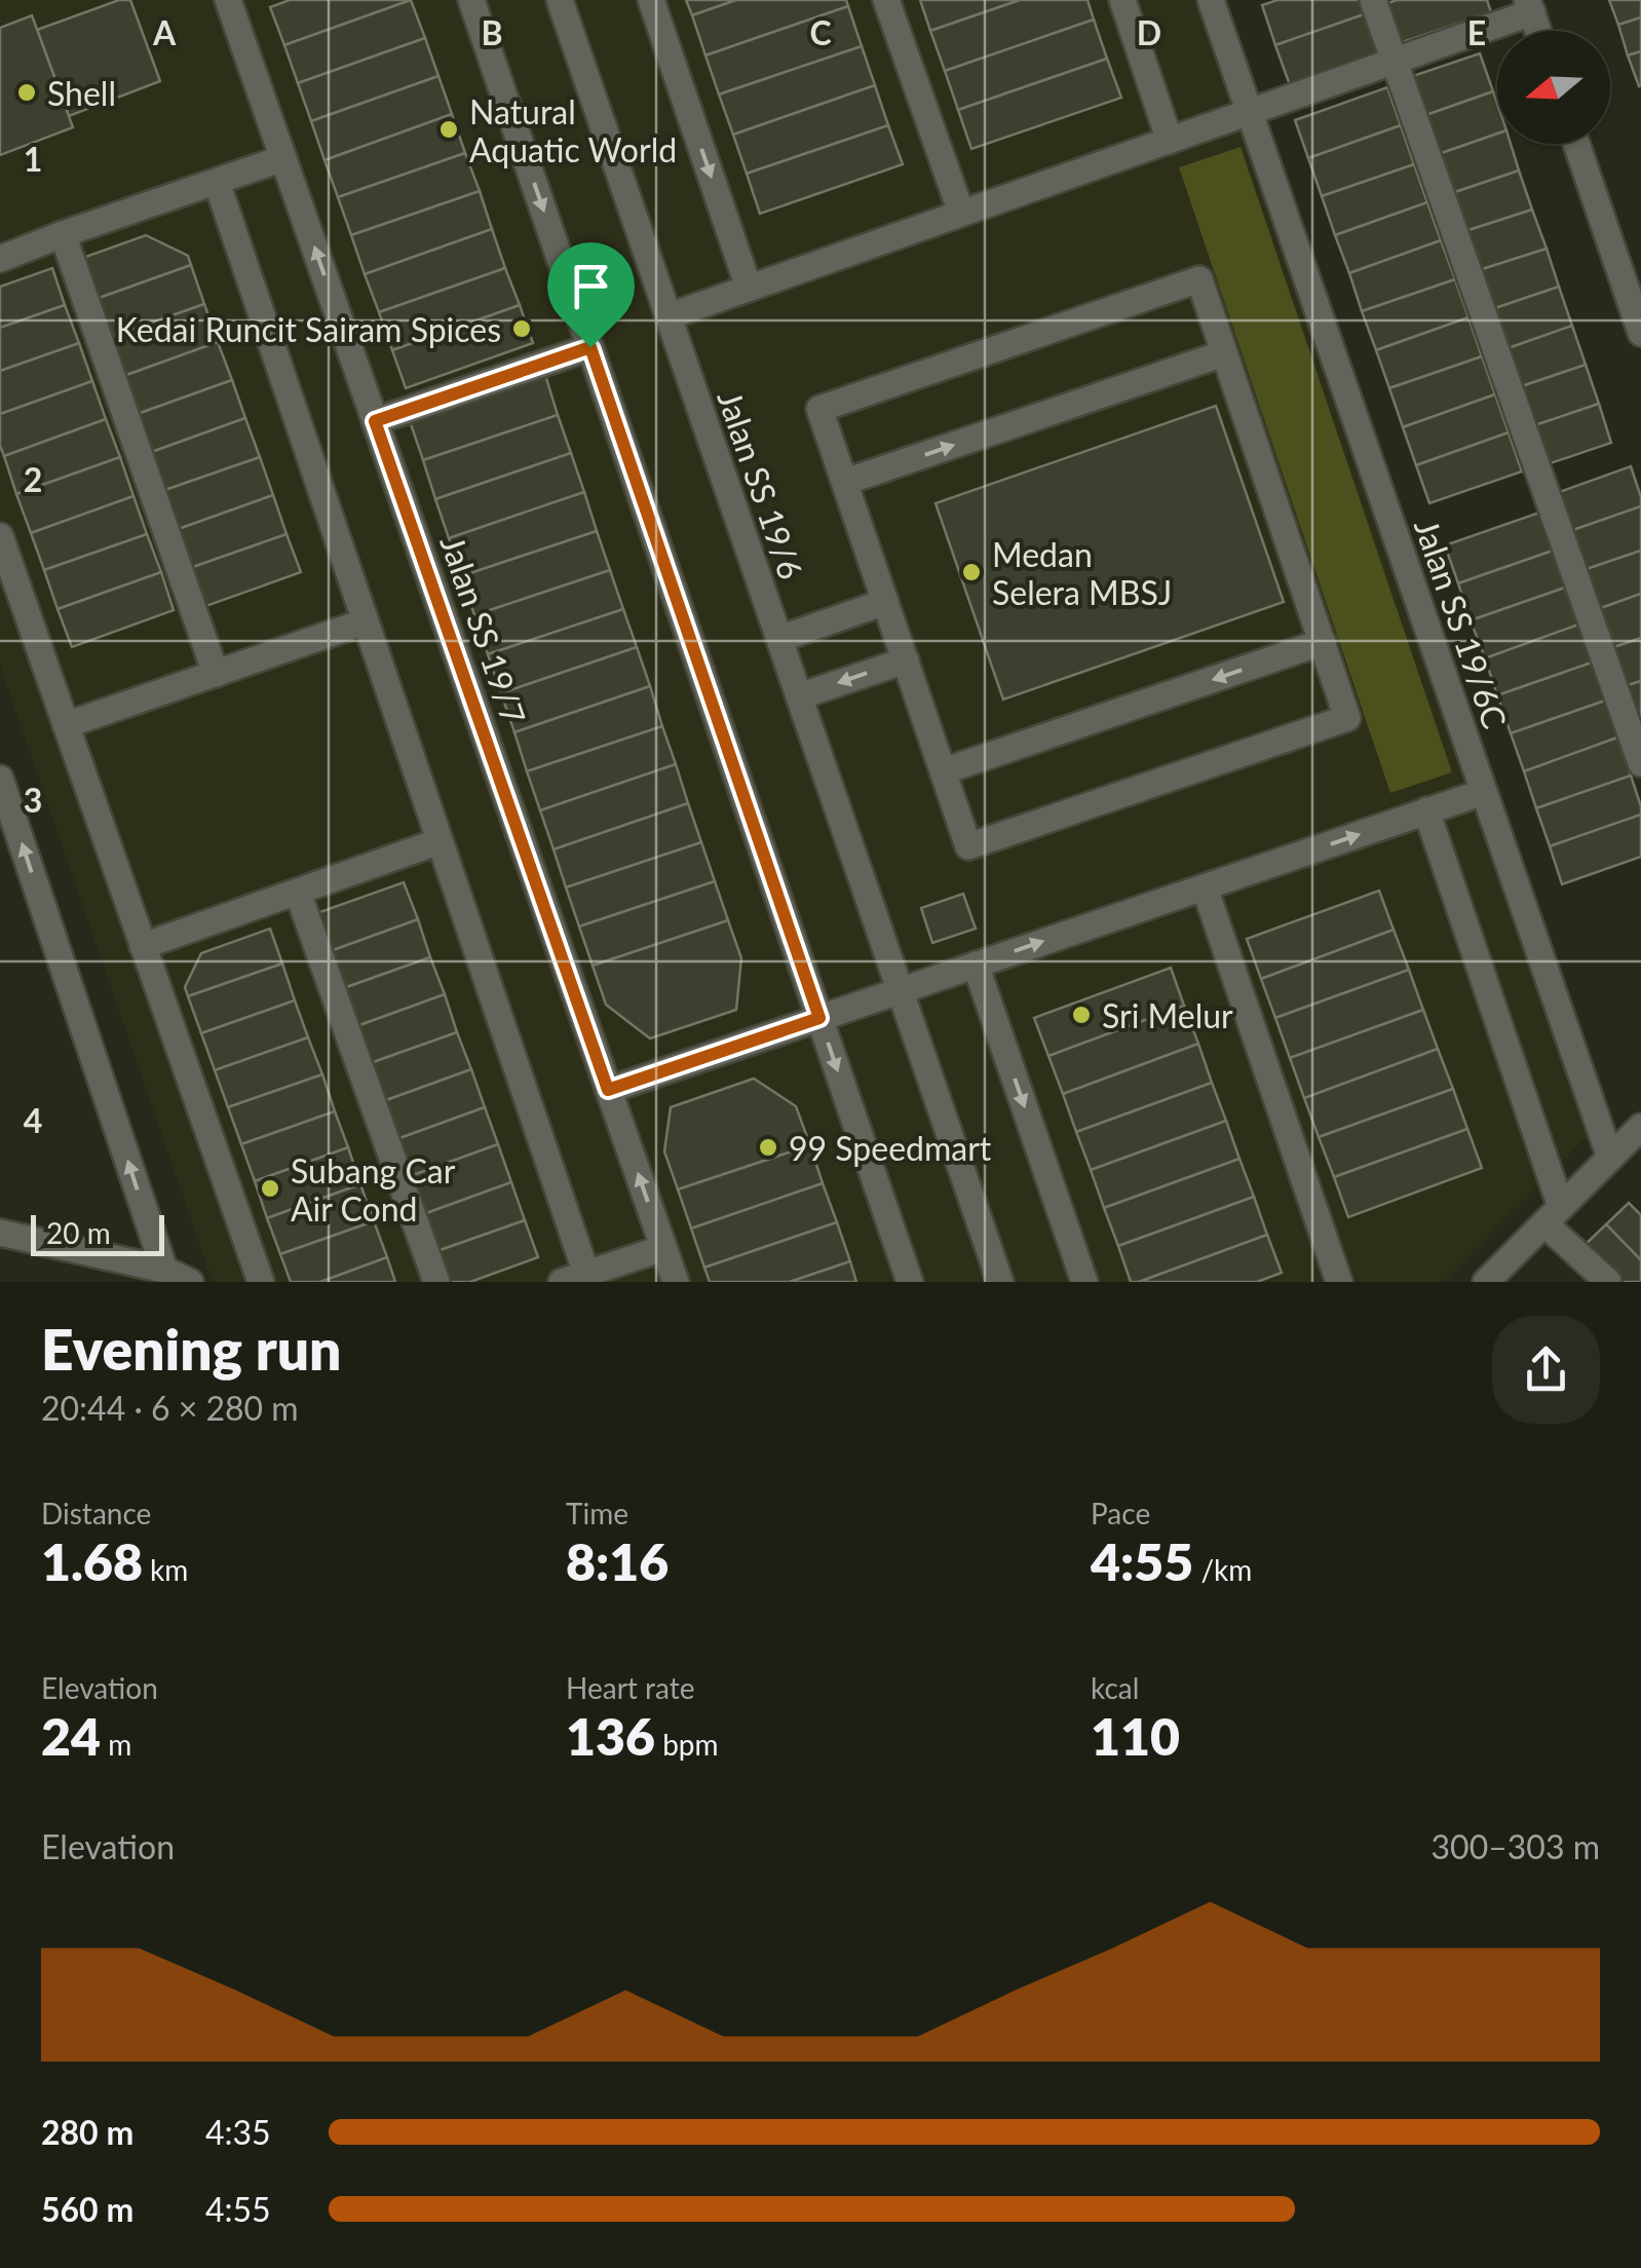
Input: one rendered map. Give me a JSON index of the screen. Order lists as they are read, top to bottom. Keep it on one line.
{"streets":{"street":["Jalan SS 19/6","Jalan SS 19/6C","Jalan SS 19/7"]},"places":["Shell","Natural Aquatic World","Kedai Runcit Sairam Spices","Medan Selera MBSJ","Sri Melur","99 Speedmart","Subang Car Air Cond"],"scale_bar":"20 m","north":"left","page":{"scale":"20 m","heading":["Evening run","20:44 · 6 × 280 m"],"stats":[["Distance","1.68 km"],["Time","8:16"],["Pace","4:55 /km"],["Elevation","24 m"],["Heart rate","136 bpm"],["kcal","110"]],"chart":["Elevation","300–303 m"],"list":[{"name":"280 m","note":"4:35"},{"name":"560 m","note":"4:55"}]},"grid":{"columns":["A","B","C","D","E"],"rows":["1","2","3","4"]}}
